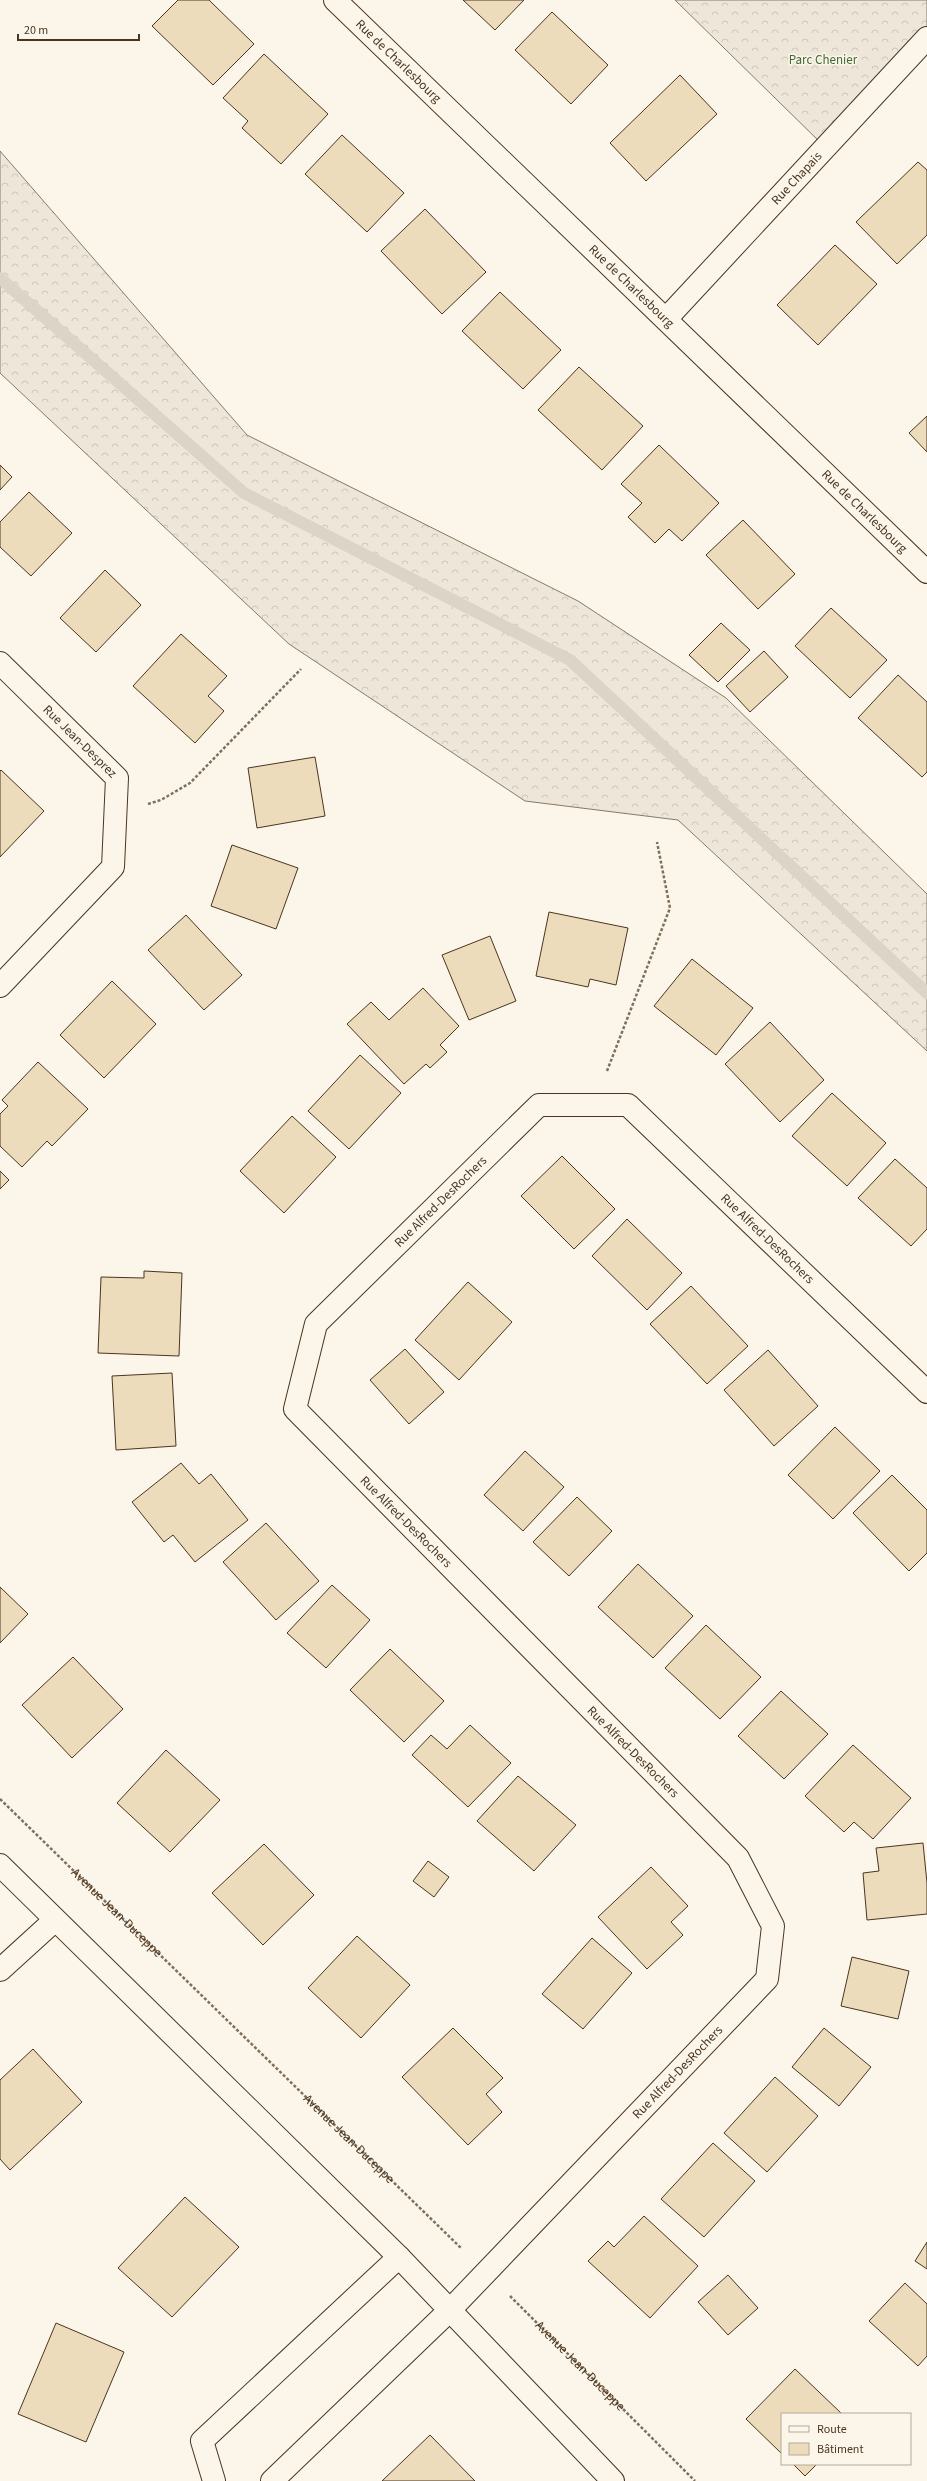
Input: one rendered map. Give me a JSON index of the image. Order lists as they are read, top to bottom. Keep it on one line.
{"streets":{"street":["Rue de Charlesbourg","Rue Chapais","Rue Jean-Desprez","Rue Alfred-DesRochers"],"path":["Avenue Jean-Duceppe"]},"crossings":[["Rue de Charlesbourg","Rue Chapais"],["Rue Alfred-DesRochers","Avenue Jean-Duceppe"]],"parks":["Parc Chenier"],"legend":["Route","Bâtiment"],"scale_bar":"20 m"}
